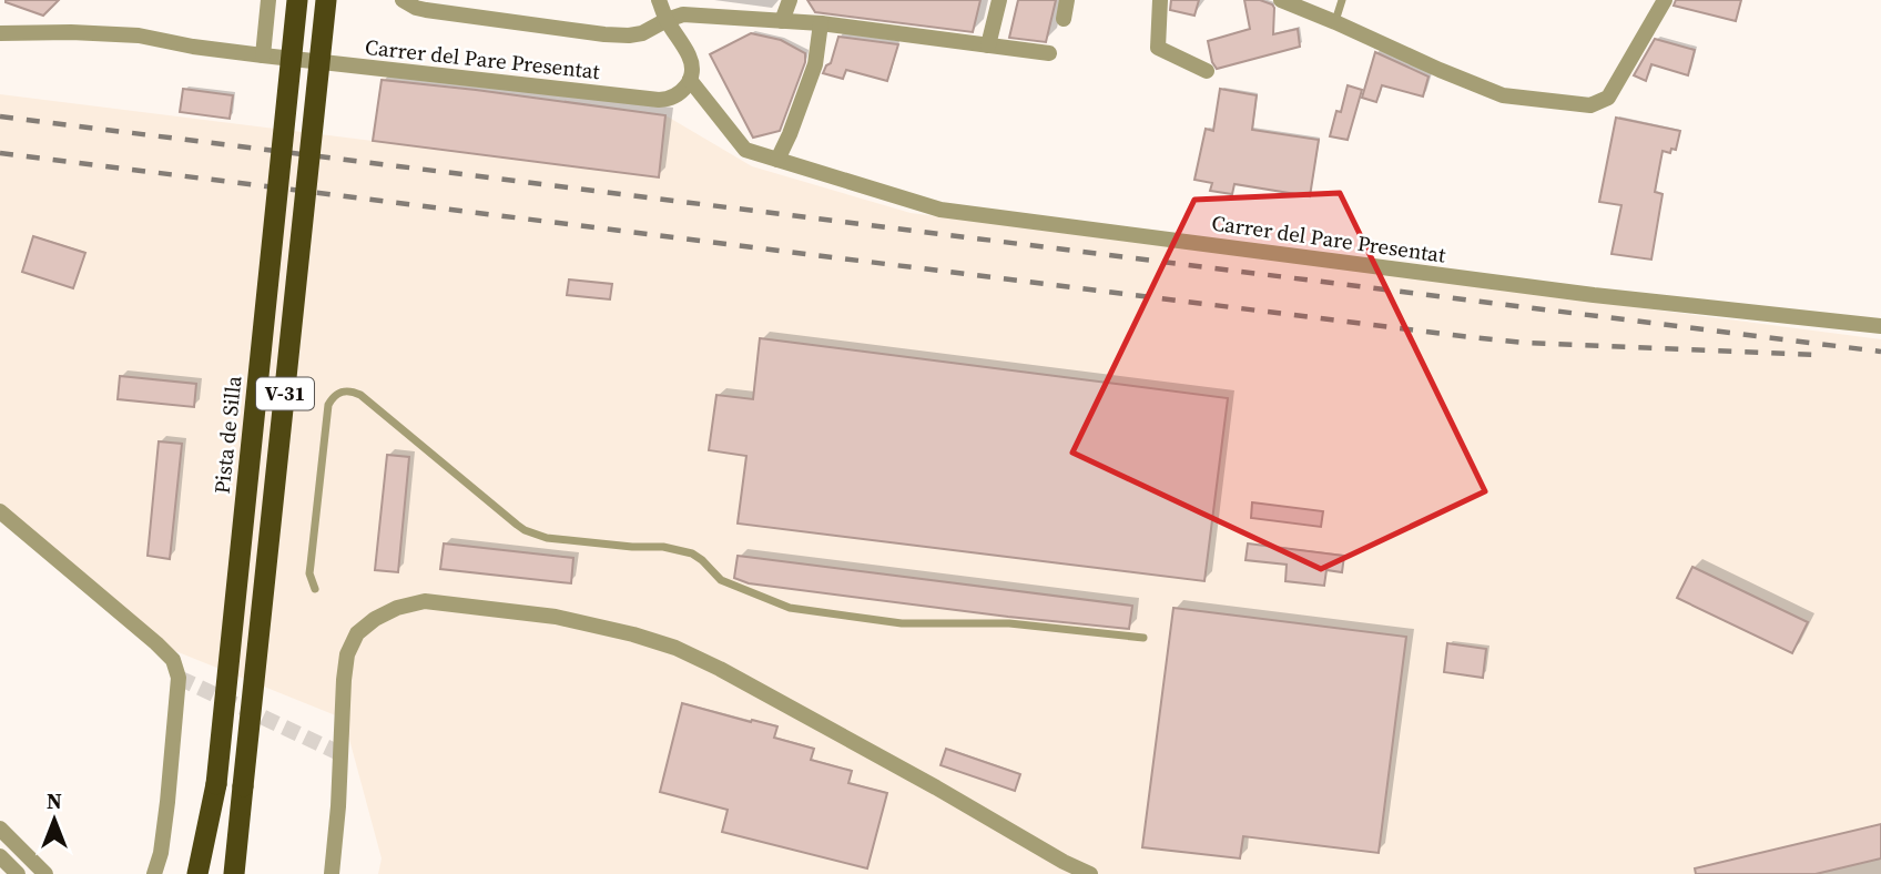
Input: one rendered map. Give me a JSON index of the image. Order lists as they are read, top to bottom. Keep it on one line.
{"streets":{"highway":["V-31","Pista de Silla"],"street":["Carrer del Pare Presentat"]},"north":"top"}
